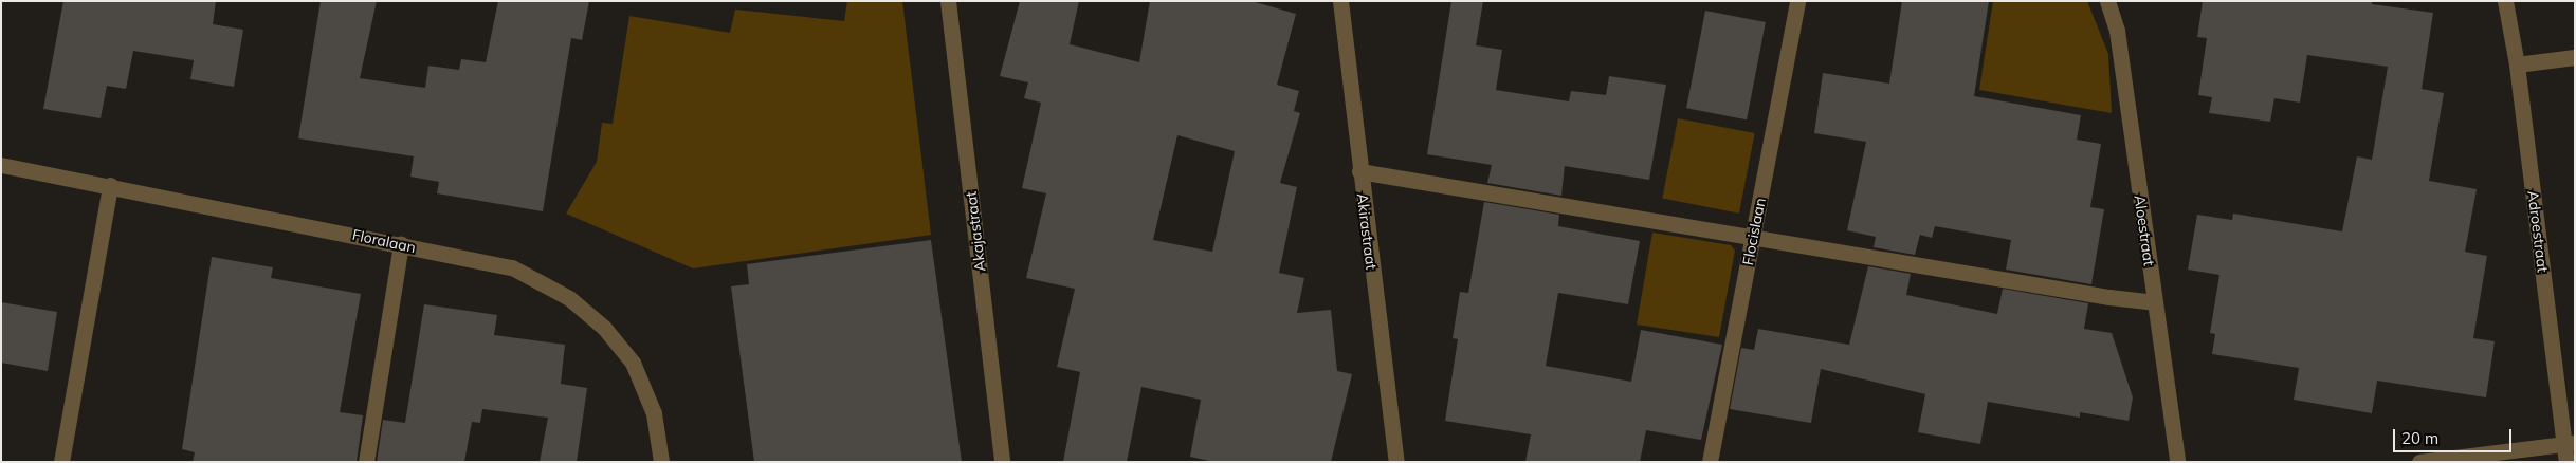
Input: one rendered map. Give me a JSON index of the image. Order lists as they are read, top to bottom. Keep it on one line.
{"streets":{"street":["Aloestraat","Akajastraat","Akirastraat","Flocislaan","Adroestraat","Floralaan"]},"scale_bar":"20 m"}
